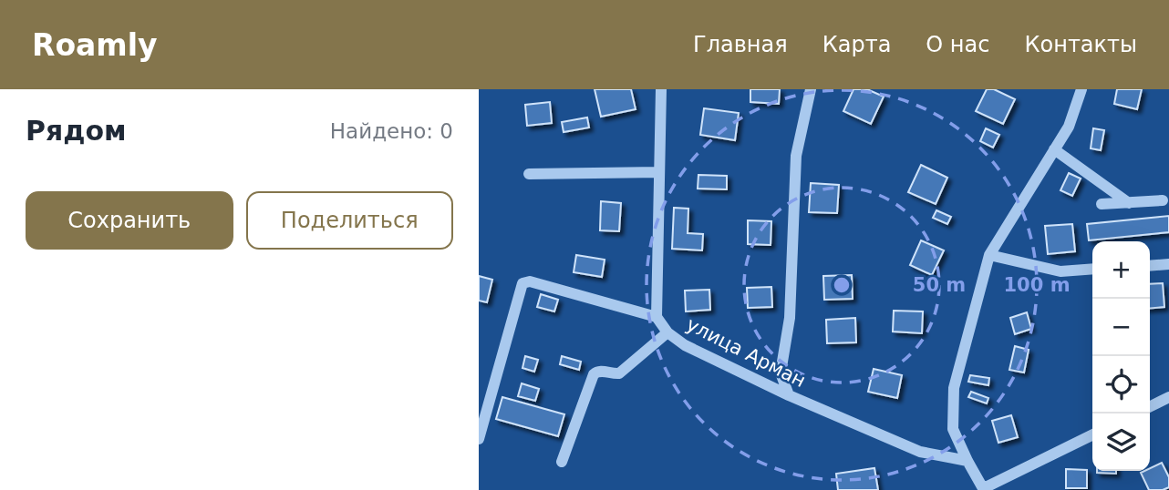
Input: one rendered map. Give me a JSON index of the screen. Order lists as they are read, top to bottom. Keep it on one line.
{"streets":{"street":["улица Арман"]},"page":{"header":"Roamly","nav":["Главная","Карта","О нас","Контакты"],"heading":["Рядом","Найдено: 0"],"buttons":["Сохранить","Поделиться"],"map_buttons":["+","−"]},"rings":["50 m","100 m"]}
